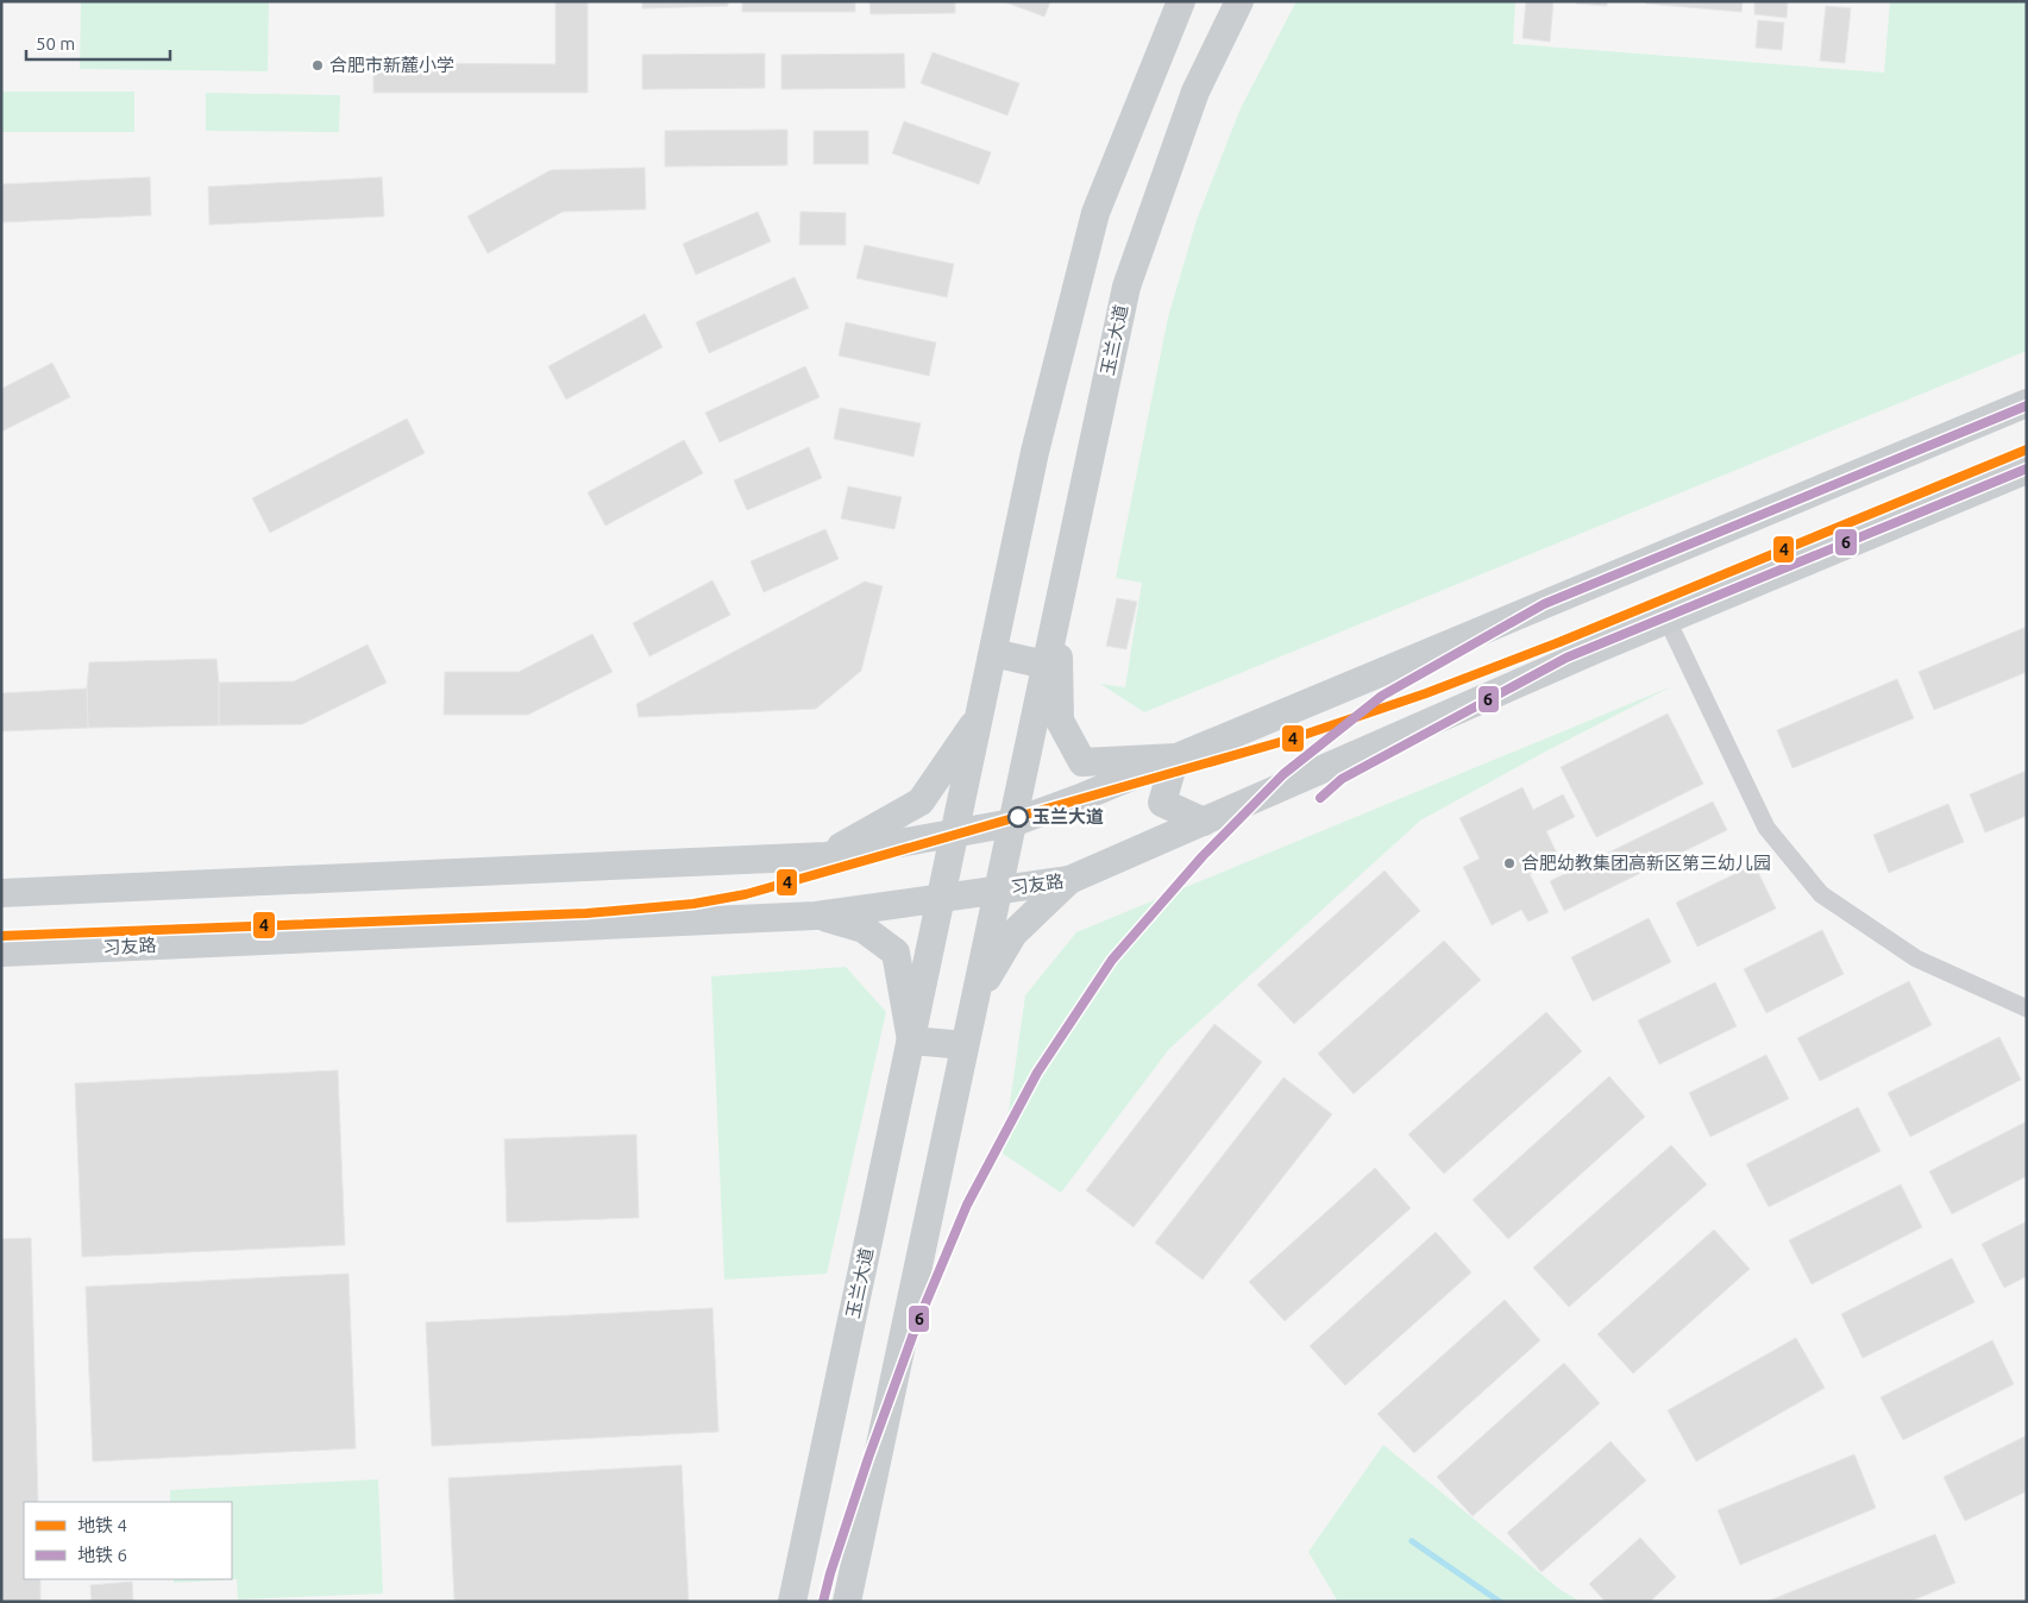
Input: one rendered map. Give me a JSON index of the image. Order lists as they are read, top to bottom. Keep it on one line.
{"streets":{"main road":["玉兰大道","习友路"]},"crossings":[["玉兰大道","习友路"]],"places":["合肥市新麓小学","玉兰大道","合肥幼教集团高新区第三幼儿园"],"lines":["metro line 6","metro line 4"],"legend":["地铁 4","地铁 6"],"scale_bar":"50 m"}
